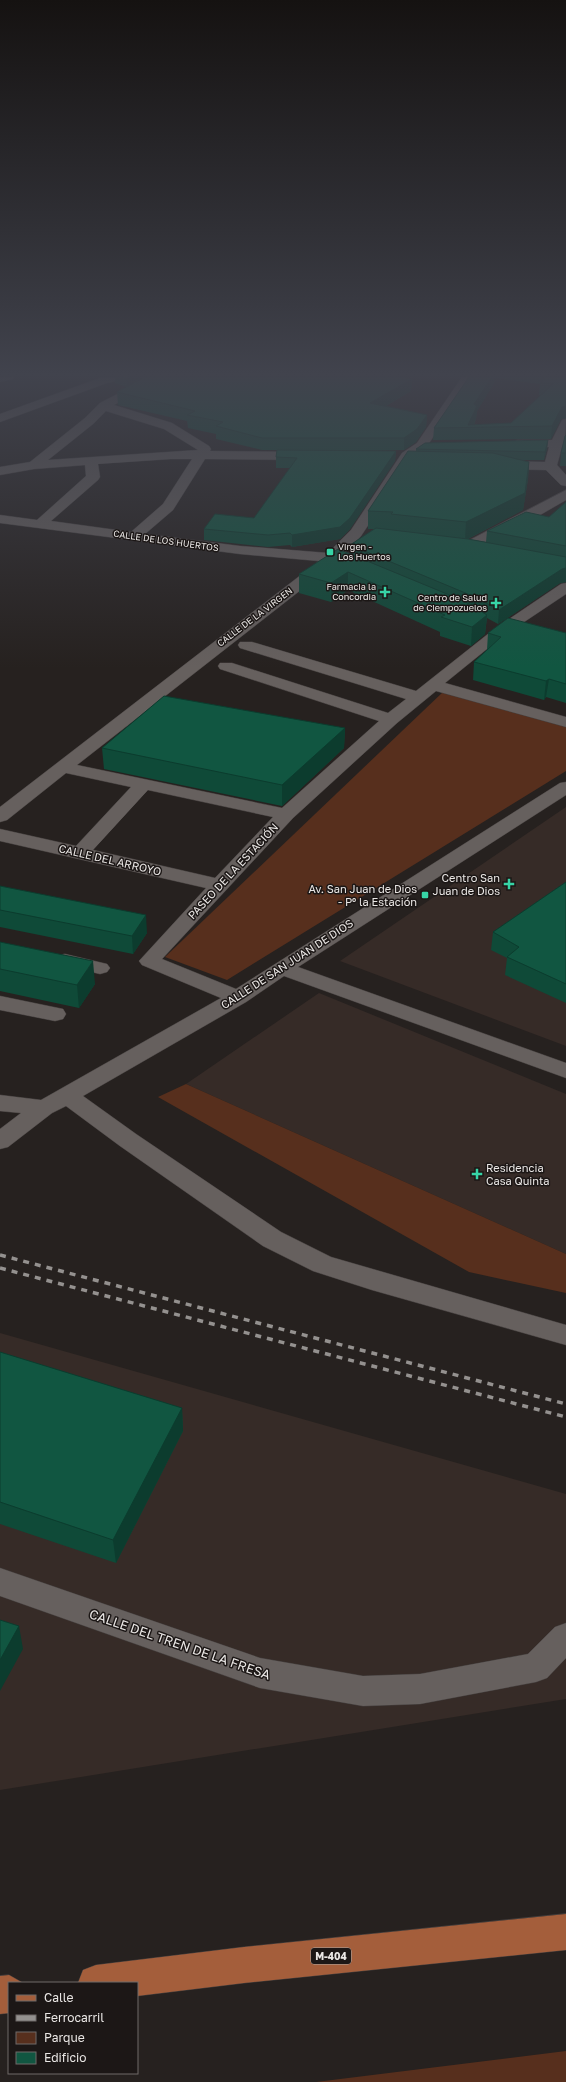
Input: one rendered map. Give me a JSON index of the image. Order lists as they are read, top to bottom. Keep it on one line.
{"streets":{"main road":["M-404"],"street":["CALLE DE LOS HUERTOS","CALLE DE LA VIRGEN","CALLE DEL ARROYO","PASEO DE LA ESTACIÓN","CALLE DE SAN JUAN DE DIOS","CALLE DEL TREN DE LA FRESA"]},"crossings":[["CALLE DE LOS HUERTOS","CALLE DE LA VIRGEN"],["CALLE DEL ARROYO","PASEO DE LA ESTACIÓN"],["PASEO DE LA ESTACIÓN","CALLE DE SAN JUAN DE DIOS"]],"places":{"transit":["Virgen - Los Huertos","Av. San Juan de Dios - Pº la Estación"],"health":["Farmacia la Concordia","Centro de Salud de Ciempozuelos","Centro San Juan de Dios","Residencia Casa Quinta"]},"legend":["Calle","Ferrocarril","Parque","Edificio"]}
